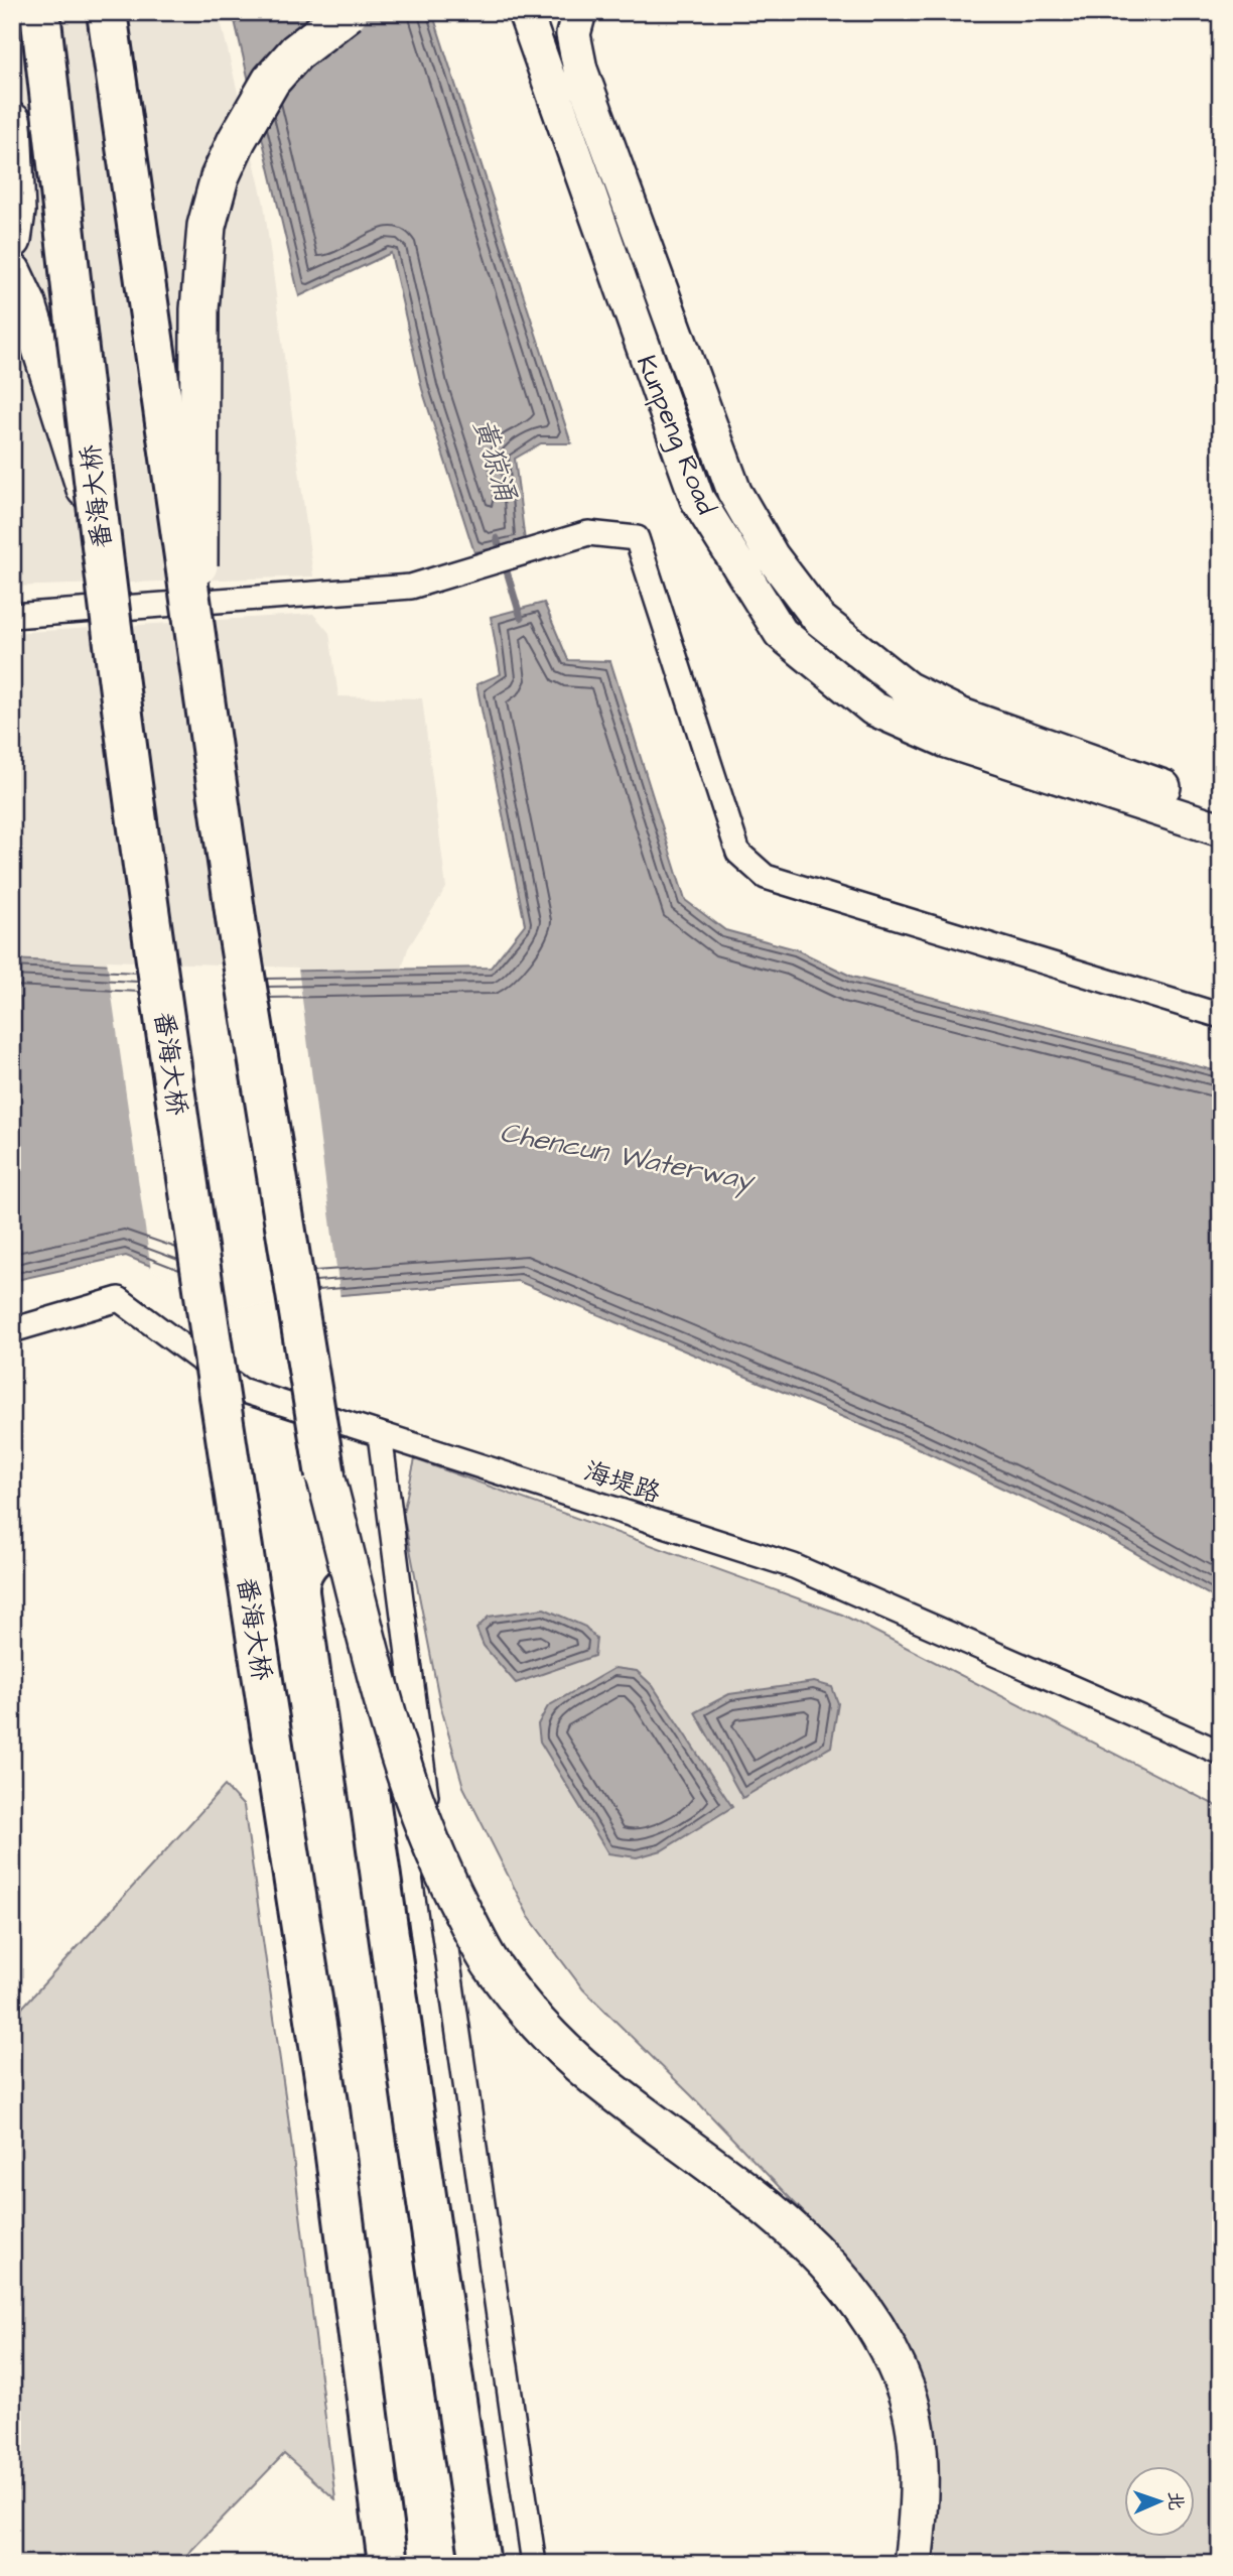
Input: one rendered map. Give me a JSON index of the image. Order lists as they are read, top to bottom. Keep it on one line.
{"streets":{"highway":["番海大桥"],"street":["Kunpeng Road","海堤路"]},"water":["黄猄涌","Chencun Waterway"],"north":"right"}
